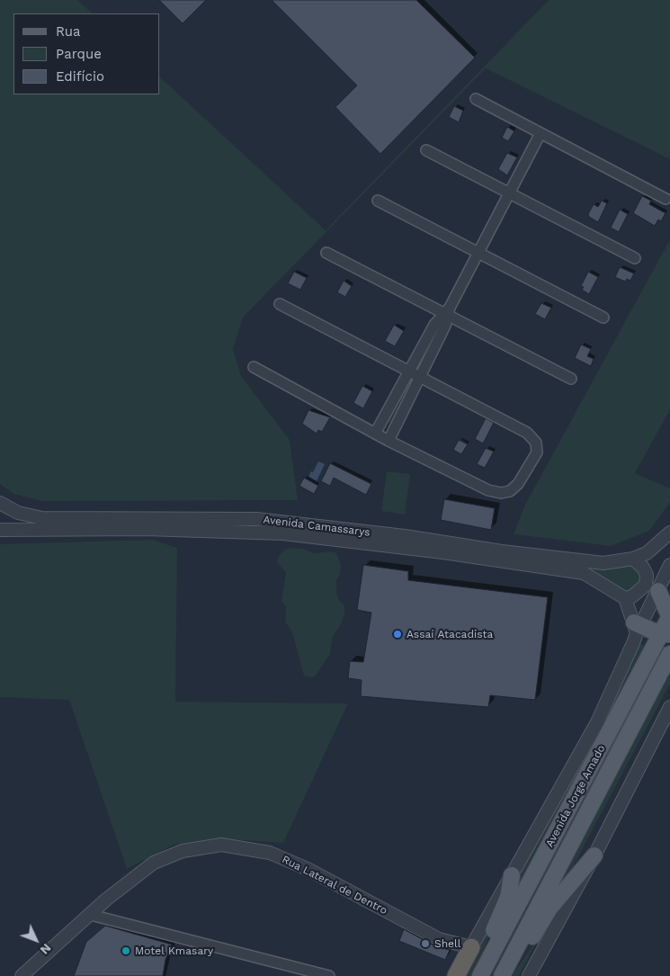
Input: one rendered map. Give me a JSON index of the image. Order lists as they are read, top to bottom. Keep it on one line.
{"streets":{"main road":["Avenida Jorge Amado"],"street":["Avenida Camassarys","Rua Lateral de Dentro"]},"places":["Assaí Atacadista","Shell","Motel Kmasary"],"legend":["Rua","Parque","Edifício"],"north":"bottom right"}
